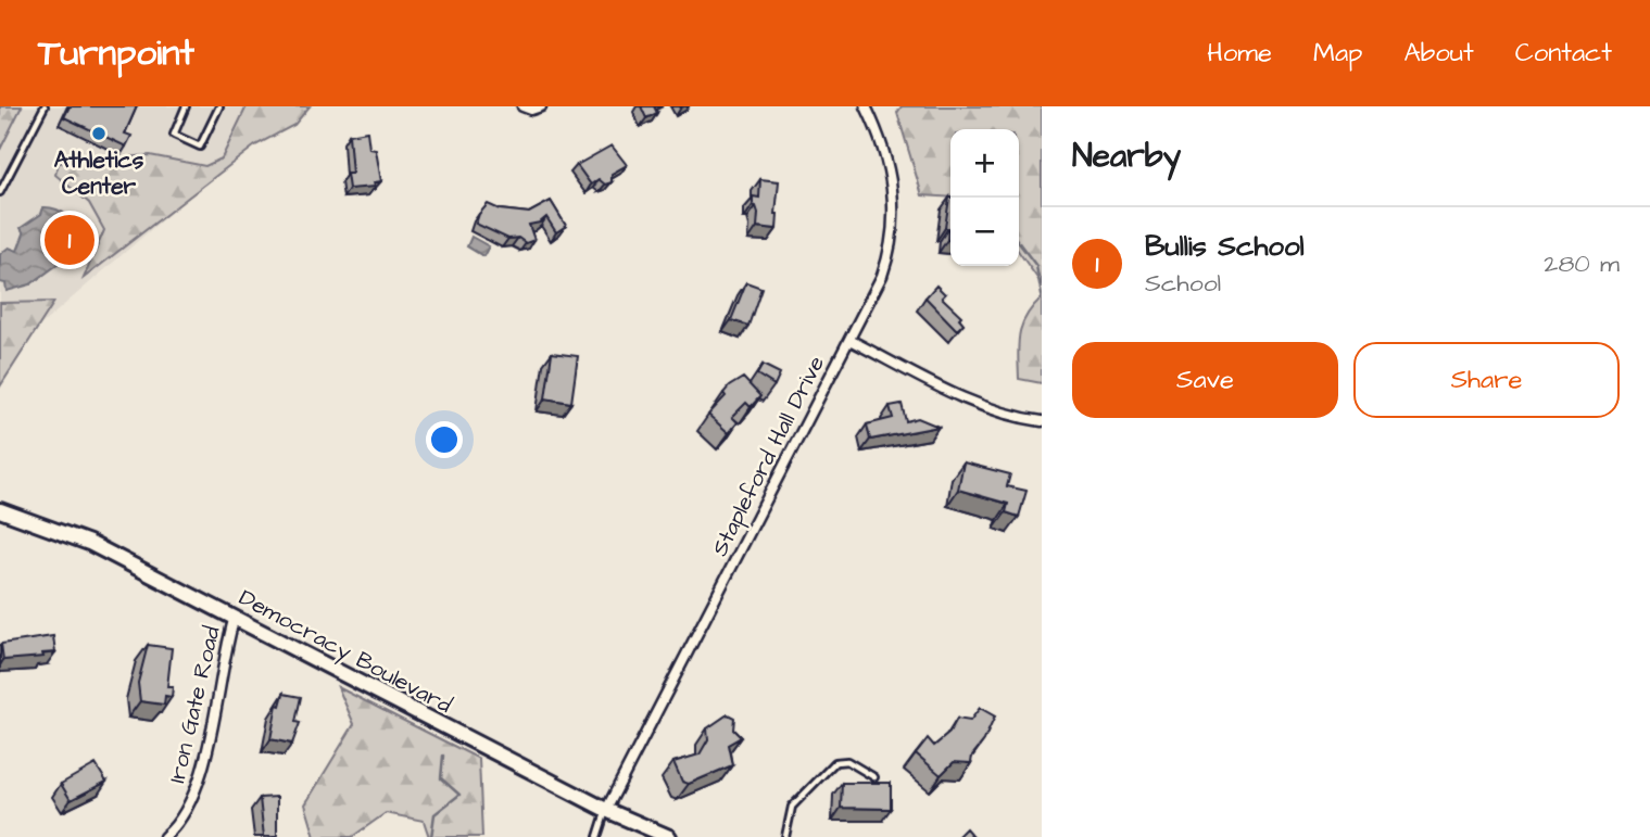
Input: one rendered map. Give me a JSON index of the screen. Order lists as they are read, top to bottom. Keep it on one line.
{"streets":{"main road":["Democracy Boulevard"],"street":["Stapleford Hall Drive","Iron Gate Road"]},"crossings":[["Stapleford Hall Drive","Democracy Boulevard"],["Democracy Boulevard","Iron Gate Road"]],"places":["Athletics Center"],"page":{"header":"Turnpoint","nav":["Home","Map","About","Contact"],"heading":"Nearby","map_buttons":["+","−"],"list":[{"mark":"1","name":"Bullis School","note":"School","value":"280 m"}],"pins":"1","buttons":["Save","Share"]}}
